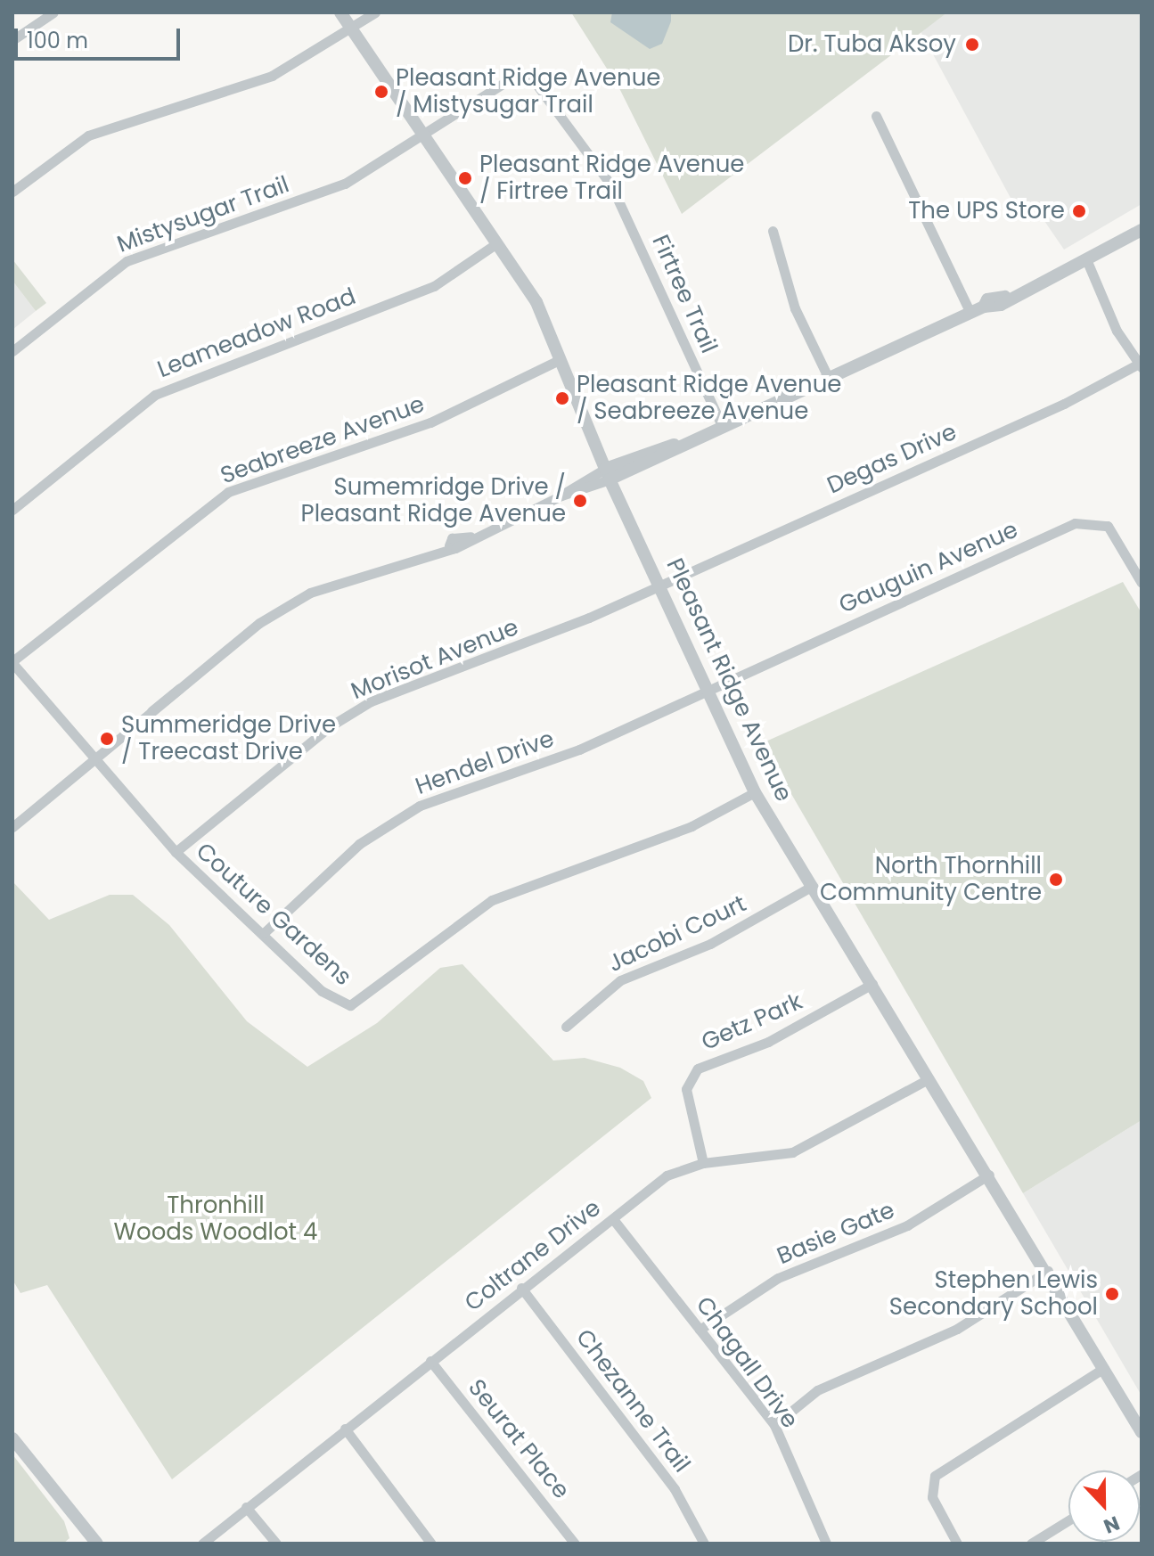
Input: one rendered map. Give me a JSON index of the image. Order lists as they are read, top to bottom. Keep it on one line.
{"streets":{"street":["Mistysugar Trail","Firtree Trail","Leameadow Road","Seabreeze Avenue","Degas Drive","Gauguin Avenue","Morisot Avenue","Pleasant Ridge Avenue","Hendel Drive","Couture Gardens","Jacobi Court","Getz Park","Basie Gate","Coltrane Drive","Chagall Drive","Chezanne Trail","Seurat Place"]},"crossings":[["Mistysugar Trail","Firtree Trail"],["Mistysugar Trail","Pleasant Ridge Avenue"],["Firtree Trail","Pleasant Ridge Avenue"],["Leameadow Road","Pleasant Ridge Avenue"],["Seabreeze Avenue","Pleasant Ridge Avenue"],["Seabreeze Avenue","Couture Gardens"],["Degas Drive","Morisot Avenue"],["Degas Drive","Pleasant Ridge Avenue"],["Gauguin Avenue","Pleasant Ridge Avenue"],["Gauguin Avenue","Hendel Drive"],["Morisot Avenue","Pleasant Ridge Avenue"],["Morisot Avenue","Couture Gardens"],["Pleasant Ridge Avenue","Hendel Drive"],["Pleasant Ridge Avenue","Couture Gardens"],["Pleasant Ridge Avenue","Jacobi Court"],["Pleasant Ridge Avenue","Getz Park"],["Pleasant Ridge Avenue","Basie Gate"],["Pleasant Ridge Avenue","Coltrane Drive"],["Hendel Drive","Couture Gardens"],["Getz Park","Coltrane Drive"],["Basie Gate","Chagall Drive"],["Coltrane Drive","Chagall Drive"],["Coltrane Drive","Chezanne Trail"],["Coltrane Drive","Seurat Place"]],"parks":["Thronhill Woods Woodlot 4"],"places":["Dr. Tuba Aksoy","Pleasant Ridge Avenue / Mistysugar Trail","Pleasant Ridge Avenue / Firtree Trail","The UPS Store","Pleasant Ridge Avenue / Seabreeze Avenue","Sumemridge Drive / Pleasant Ridge Avenue","Summeridge Drive / Treecast Drive","North Thornhill Community Centre","Stephen Lewis Secondary School"],"scale_bar":"100 m","north":"bottom"}
